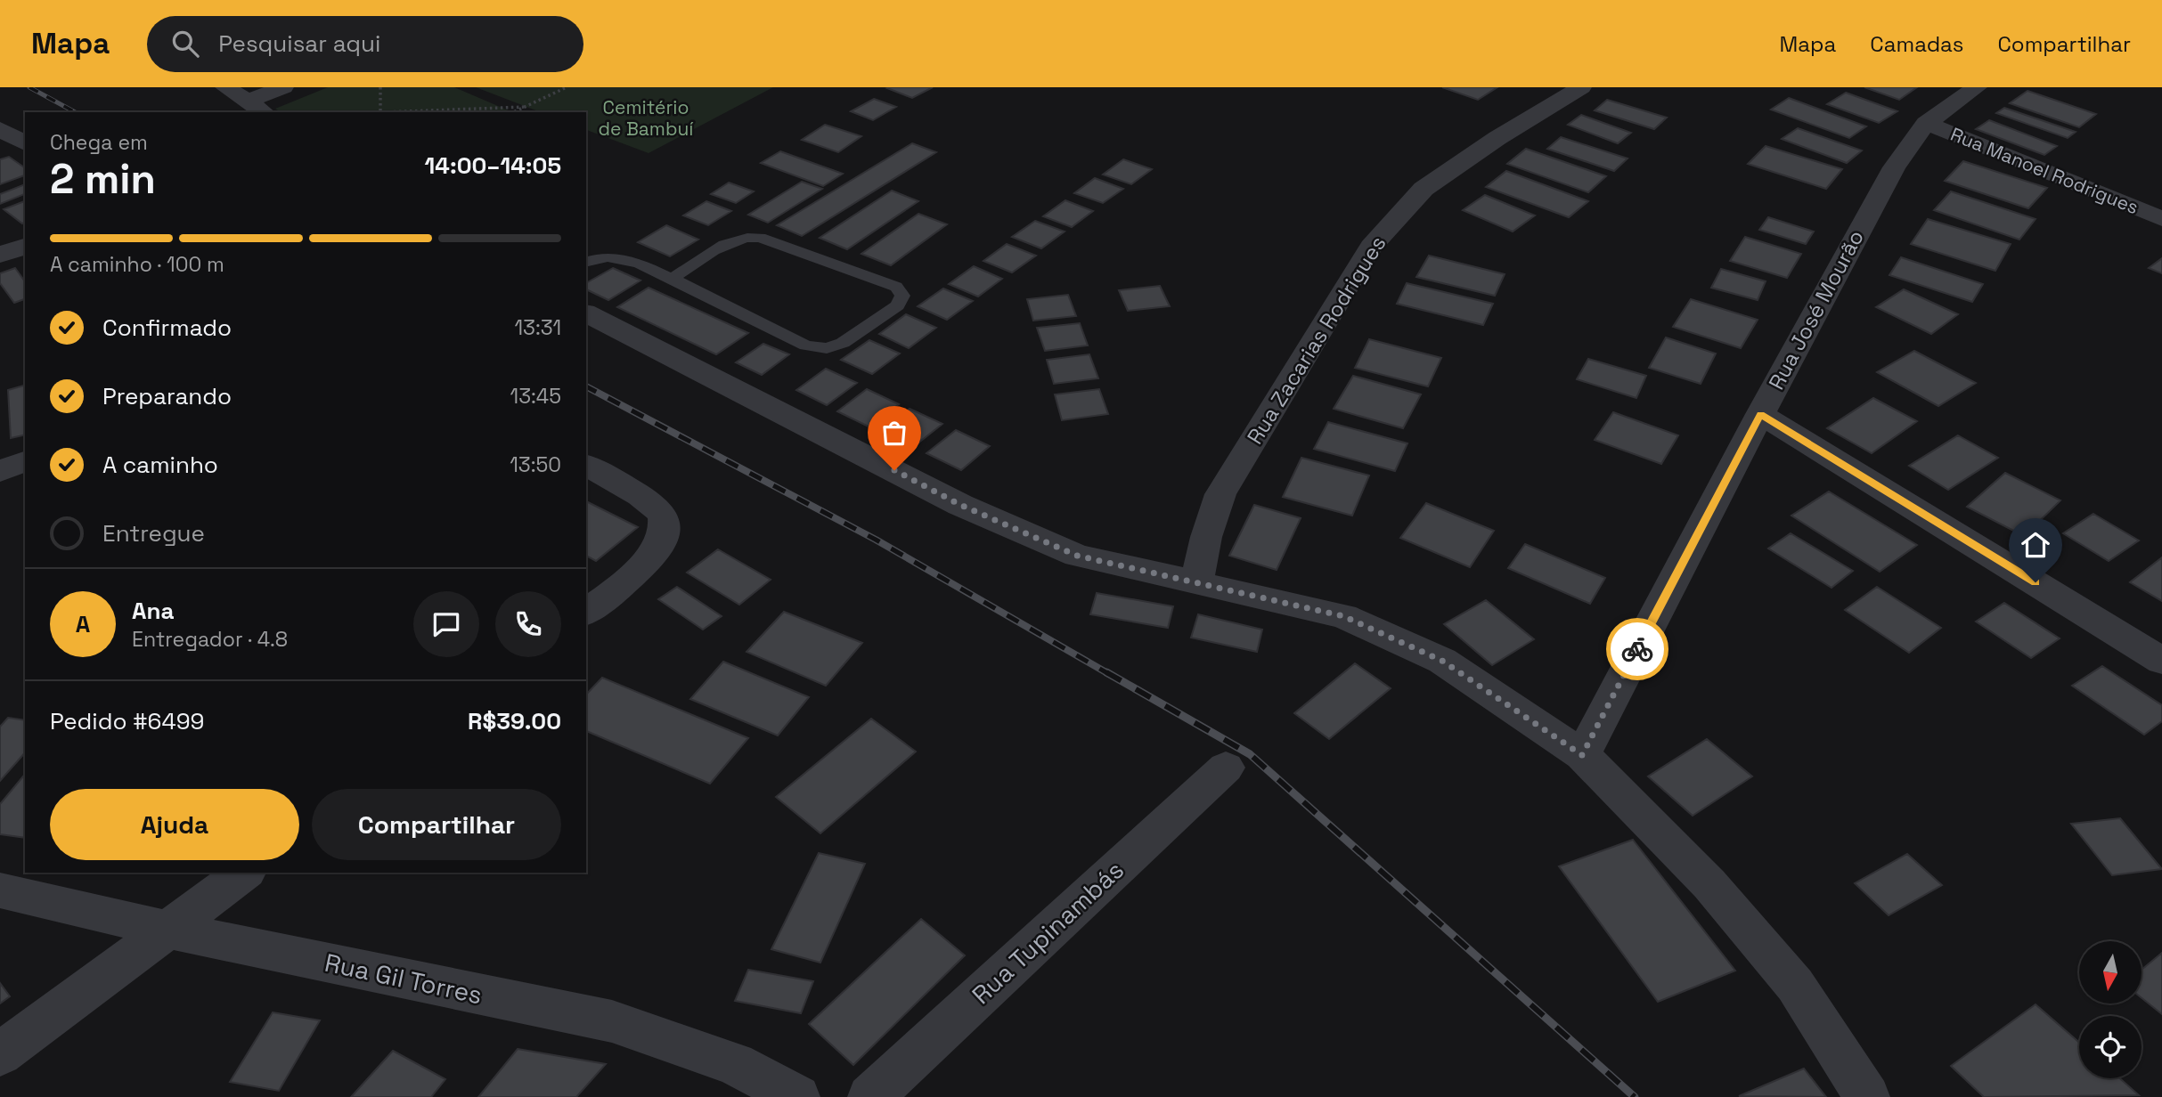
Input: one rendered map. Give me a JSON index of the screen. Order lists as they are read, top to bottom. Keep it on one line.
{"streets":{"street":["Rua Manoel Rodrigues","Rua José Mourão","Rua Zacarias Rodrigues","Rua Tupinambás","Rua Gil Torres"]},"crossings":[["Rua Manoel Rodrigues","Rua José Mourão"]],"parks":["Cemitério de Bambuí"],"north":"bottom","page":{"header":"Mapa","search":"Pesquisar aqui","nav":["Mapa","Camadas","Compartilhar"],"heading":["2 min","Chega em","14:00–14:05"],"panel":["Ana","Entregador · 4.8","Pedido #6499","R$39.00"],"bar":"A caminho · 100 m","list":[["Confirmado","13:31"],["Preparando","13:45"],["A caminho","13:50"],"Entregue"],"round":"A","buttons":["Ajuda","Compartilhar"]}}
